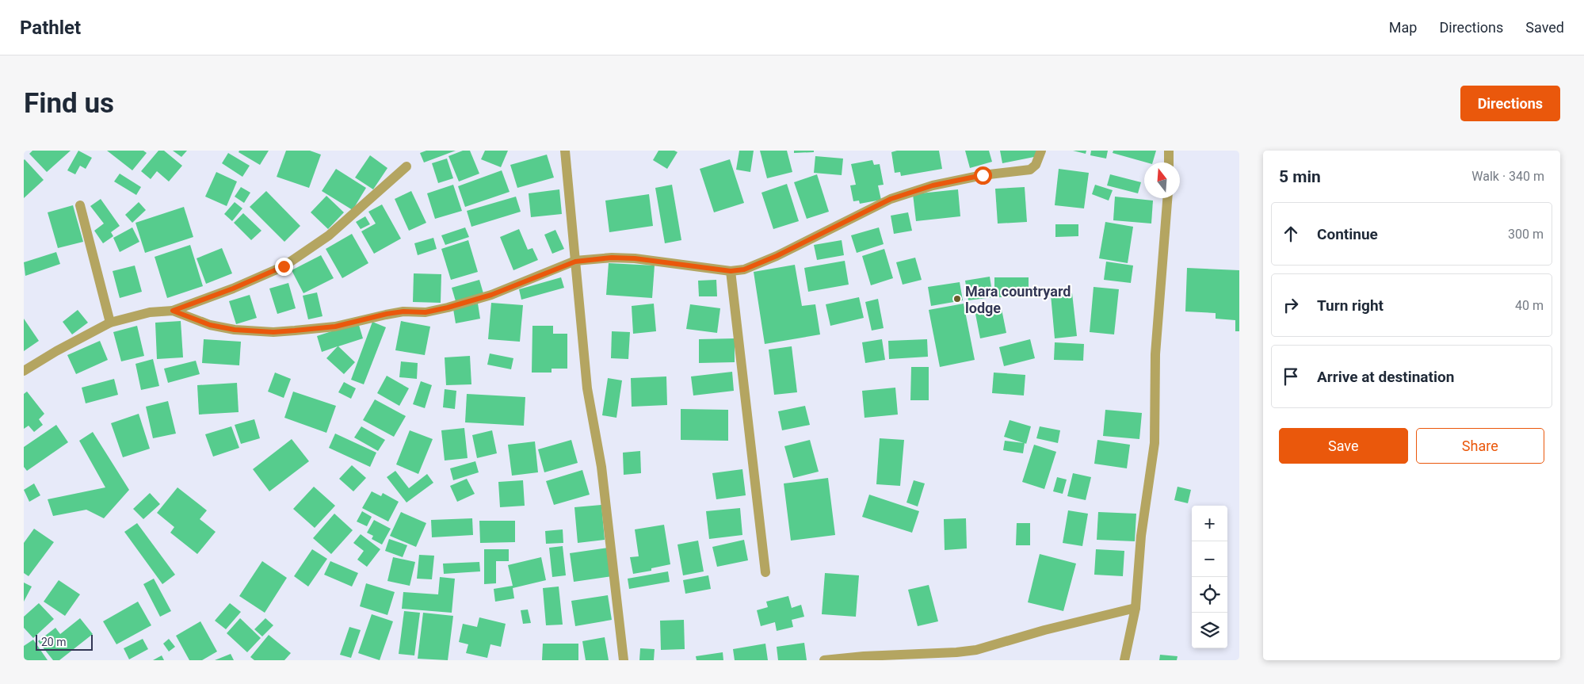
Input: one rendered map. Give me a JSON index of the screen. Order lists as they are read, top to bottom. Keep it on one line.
{"places":["Mara countryard lodge"],"scale_bar":"20 m","north":"top","page":{"header":"Pathlet","nav":["Map","Directions","Saved"],"buttons":["Directions",["Save","Share"]],"title":"Find us","heading":["5 min","Walk · 340 m"],"list":[["Continue","300 m"],["Turn right","40 m"],"Arrive at destination"],"map_buttons":["+","−"],"scale":"20 m"}}
